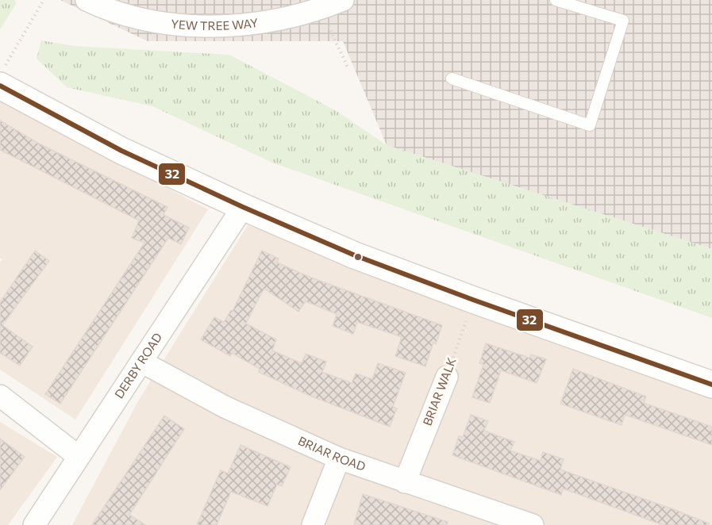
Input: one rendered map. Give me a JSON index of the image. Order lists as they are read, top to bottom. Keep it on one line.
{"streets":{"street":["YEW TREE WAY","DERBY ROAD","BRIAR WALK","BRIAR ROAD"]},"crossings":[["DERBY ROAD","BRIAR ROAD"],["BRIAR WALK","BRIAR ROAD"]],"lines":["transit line 32"]}
